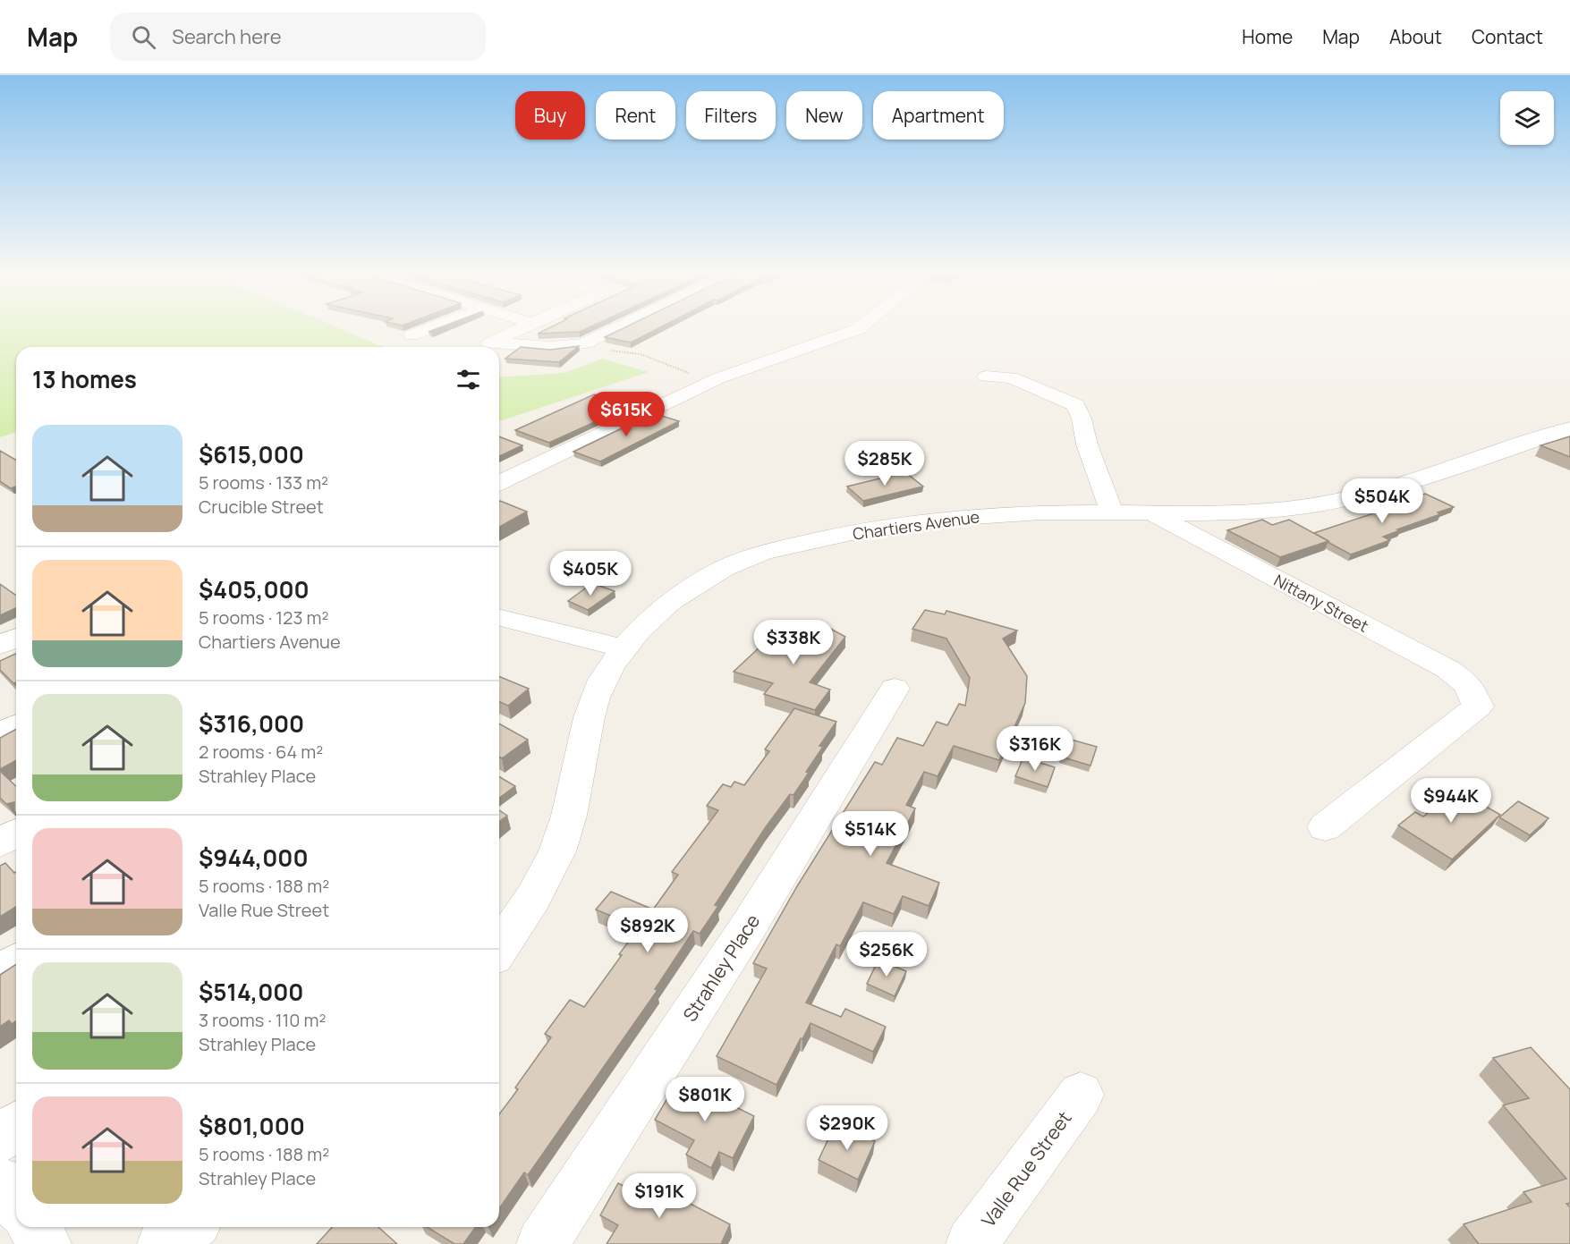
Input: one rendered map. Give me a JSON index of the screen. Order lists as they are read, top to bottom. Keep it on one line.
{"streets":{"street":["Chartiers Avenue","Nittany Street","Strahley Place","Valle Rue Street"]},"crossings":[["Chartiers Avenue","Nittany Street"]],"page":{"header":"Map","search":"Search here","nav":["Home","Map","About","Contact"],"chip":["Buy","Rent","Filters","New","Apartment"],"heading":"13 homes","price":["$615K","$285K","$504K","$405K","$338K","$316K","$944K","$514K","$892K","$256K","$801K","$290K","$191K"],"list":[{"name":"$615,000","note":"5 rooms · 133 m² · Crucible Street"},{"name":"$405,000","note":"5 rooms · 123 m² · Chartiers Avenue"},{"name":"$316,000","note":"2 rooms · 64 m² · Strahley Place"},{"name":"$944,000","note":"5 rooms · 188 m² · Valle Rue Street"},{"name":"$514,000","note":"3 rooms · 110 m² · Strahley Place"},{"name":"$801,000","note":"5 rooms · 188 m² · Strahley Place"}]}}
